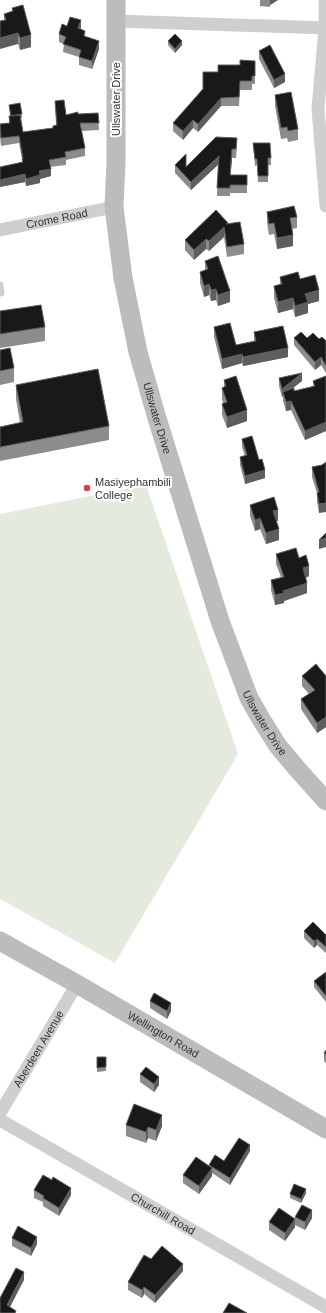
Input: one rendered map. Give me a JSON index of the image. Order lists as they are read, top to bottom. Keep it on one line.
{"streets":{"street":["Ullswater Drive","Crome Road","Wellington Road","Aberdeen Avenue","Churchill Road"]},"crossings":[["Ullswater Drive","Crome Road"],["Wellington Road","Aberdeen Avenue"]],"places":["Masiyephambili College"]}
